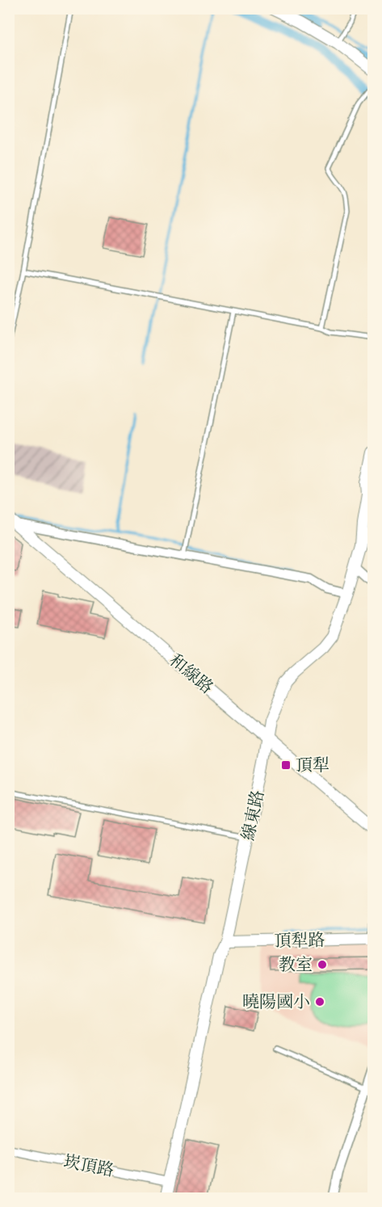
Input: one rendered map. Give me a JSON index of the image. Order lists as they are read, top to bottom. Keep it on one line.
{"streets":{"street":["和線路","線東路","頂犁路","崁頂路"]},"crossings":[["和線路","線東路"],["線東路","頂犁路"],["線東路","崁頂路"]],"places":{"transit":["頂犁"],"other":["教室","曉陽國小"]}}
